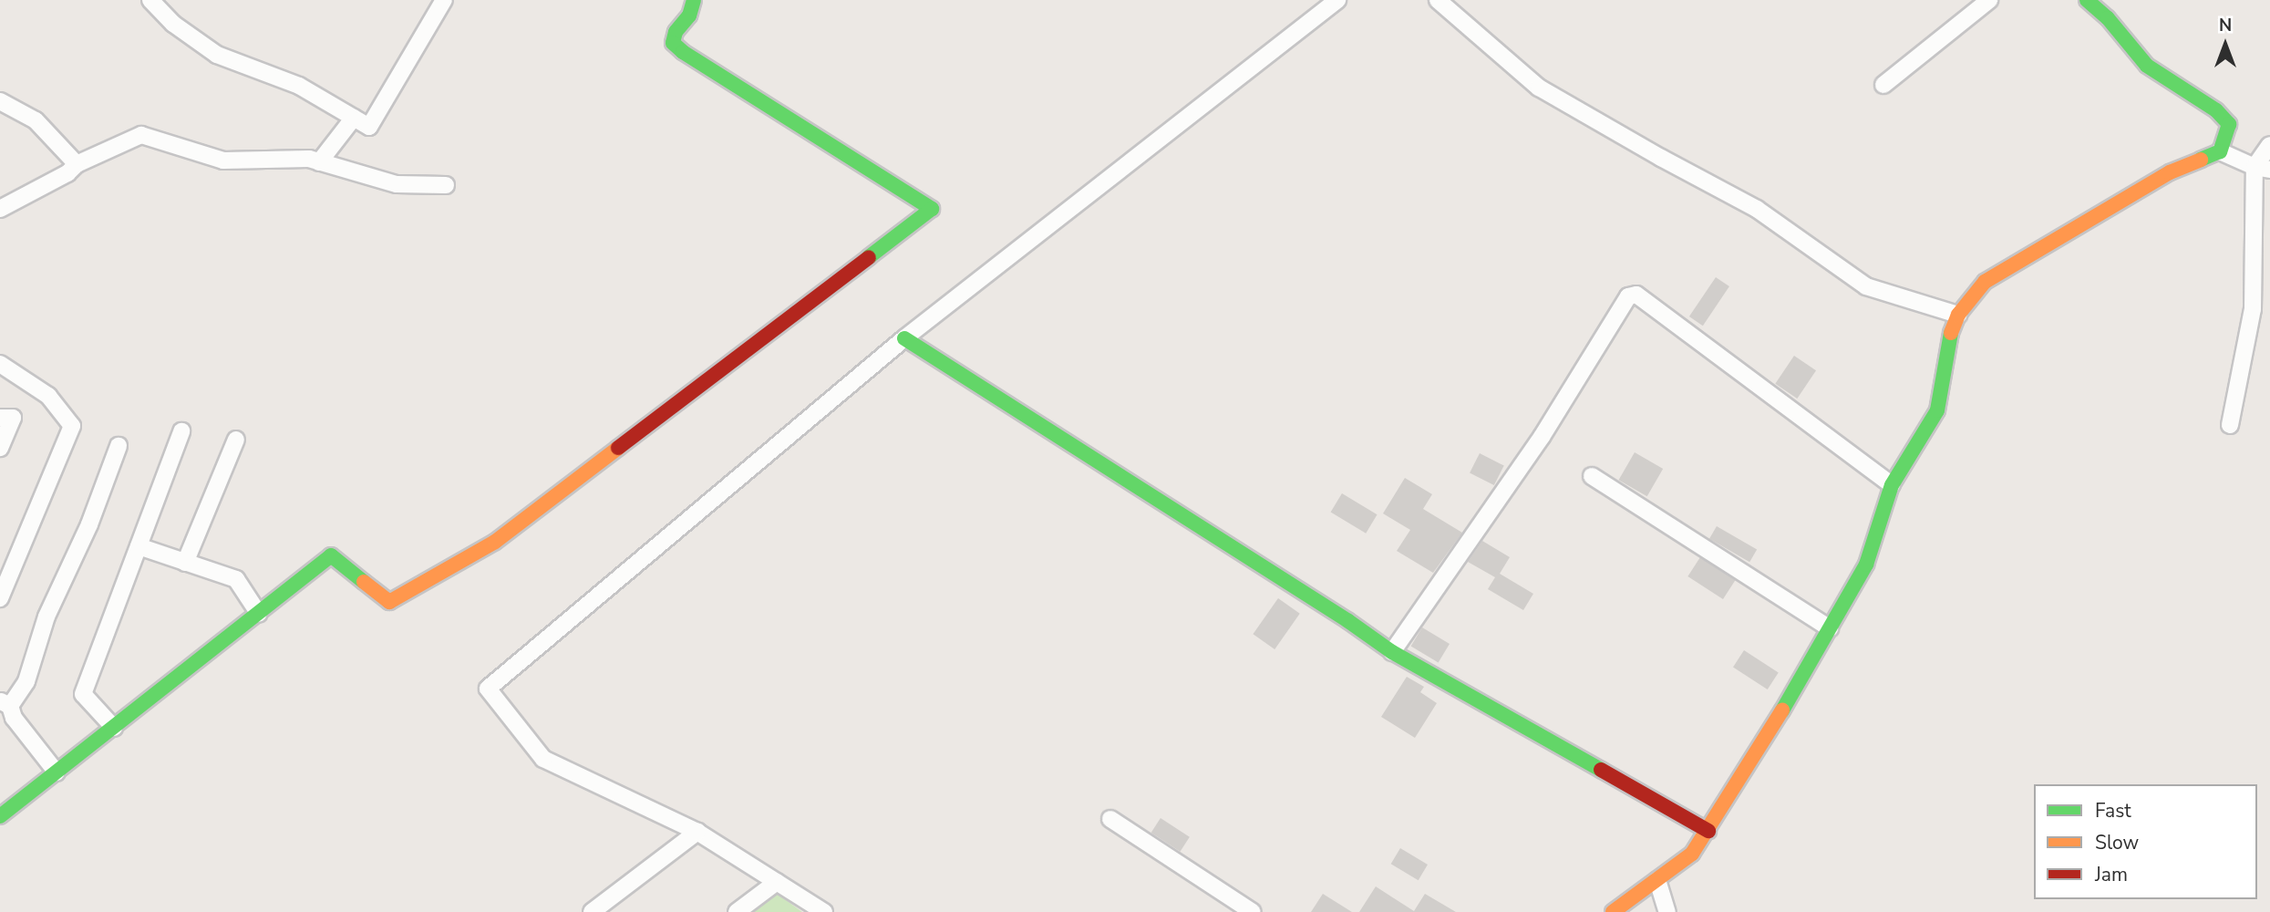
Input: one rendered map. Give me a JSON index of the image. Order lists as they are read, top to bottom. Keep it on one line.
{"legend":["Fast","Slow","Jam"],"north":"top"}
